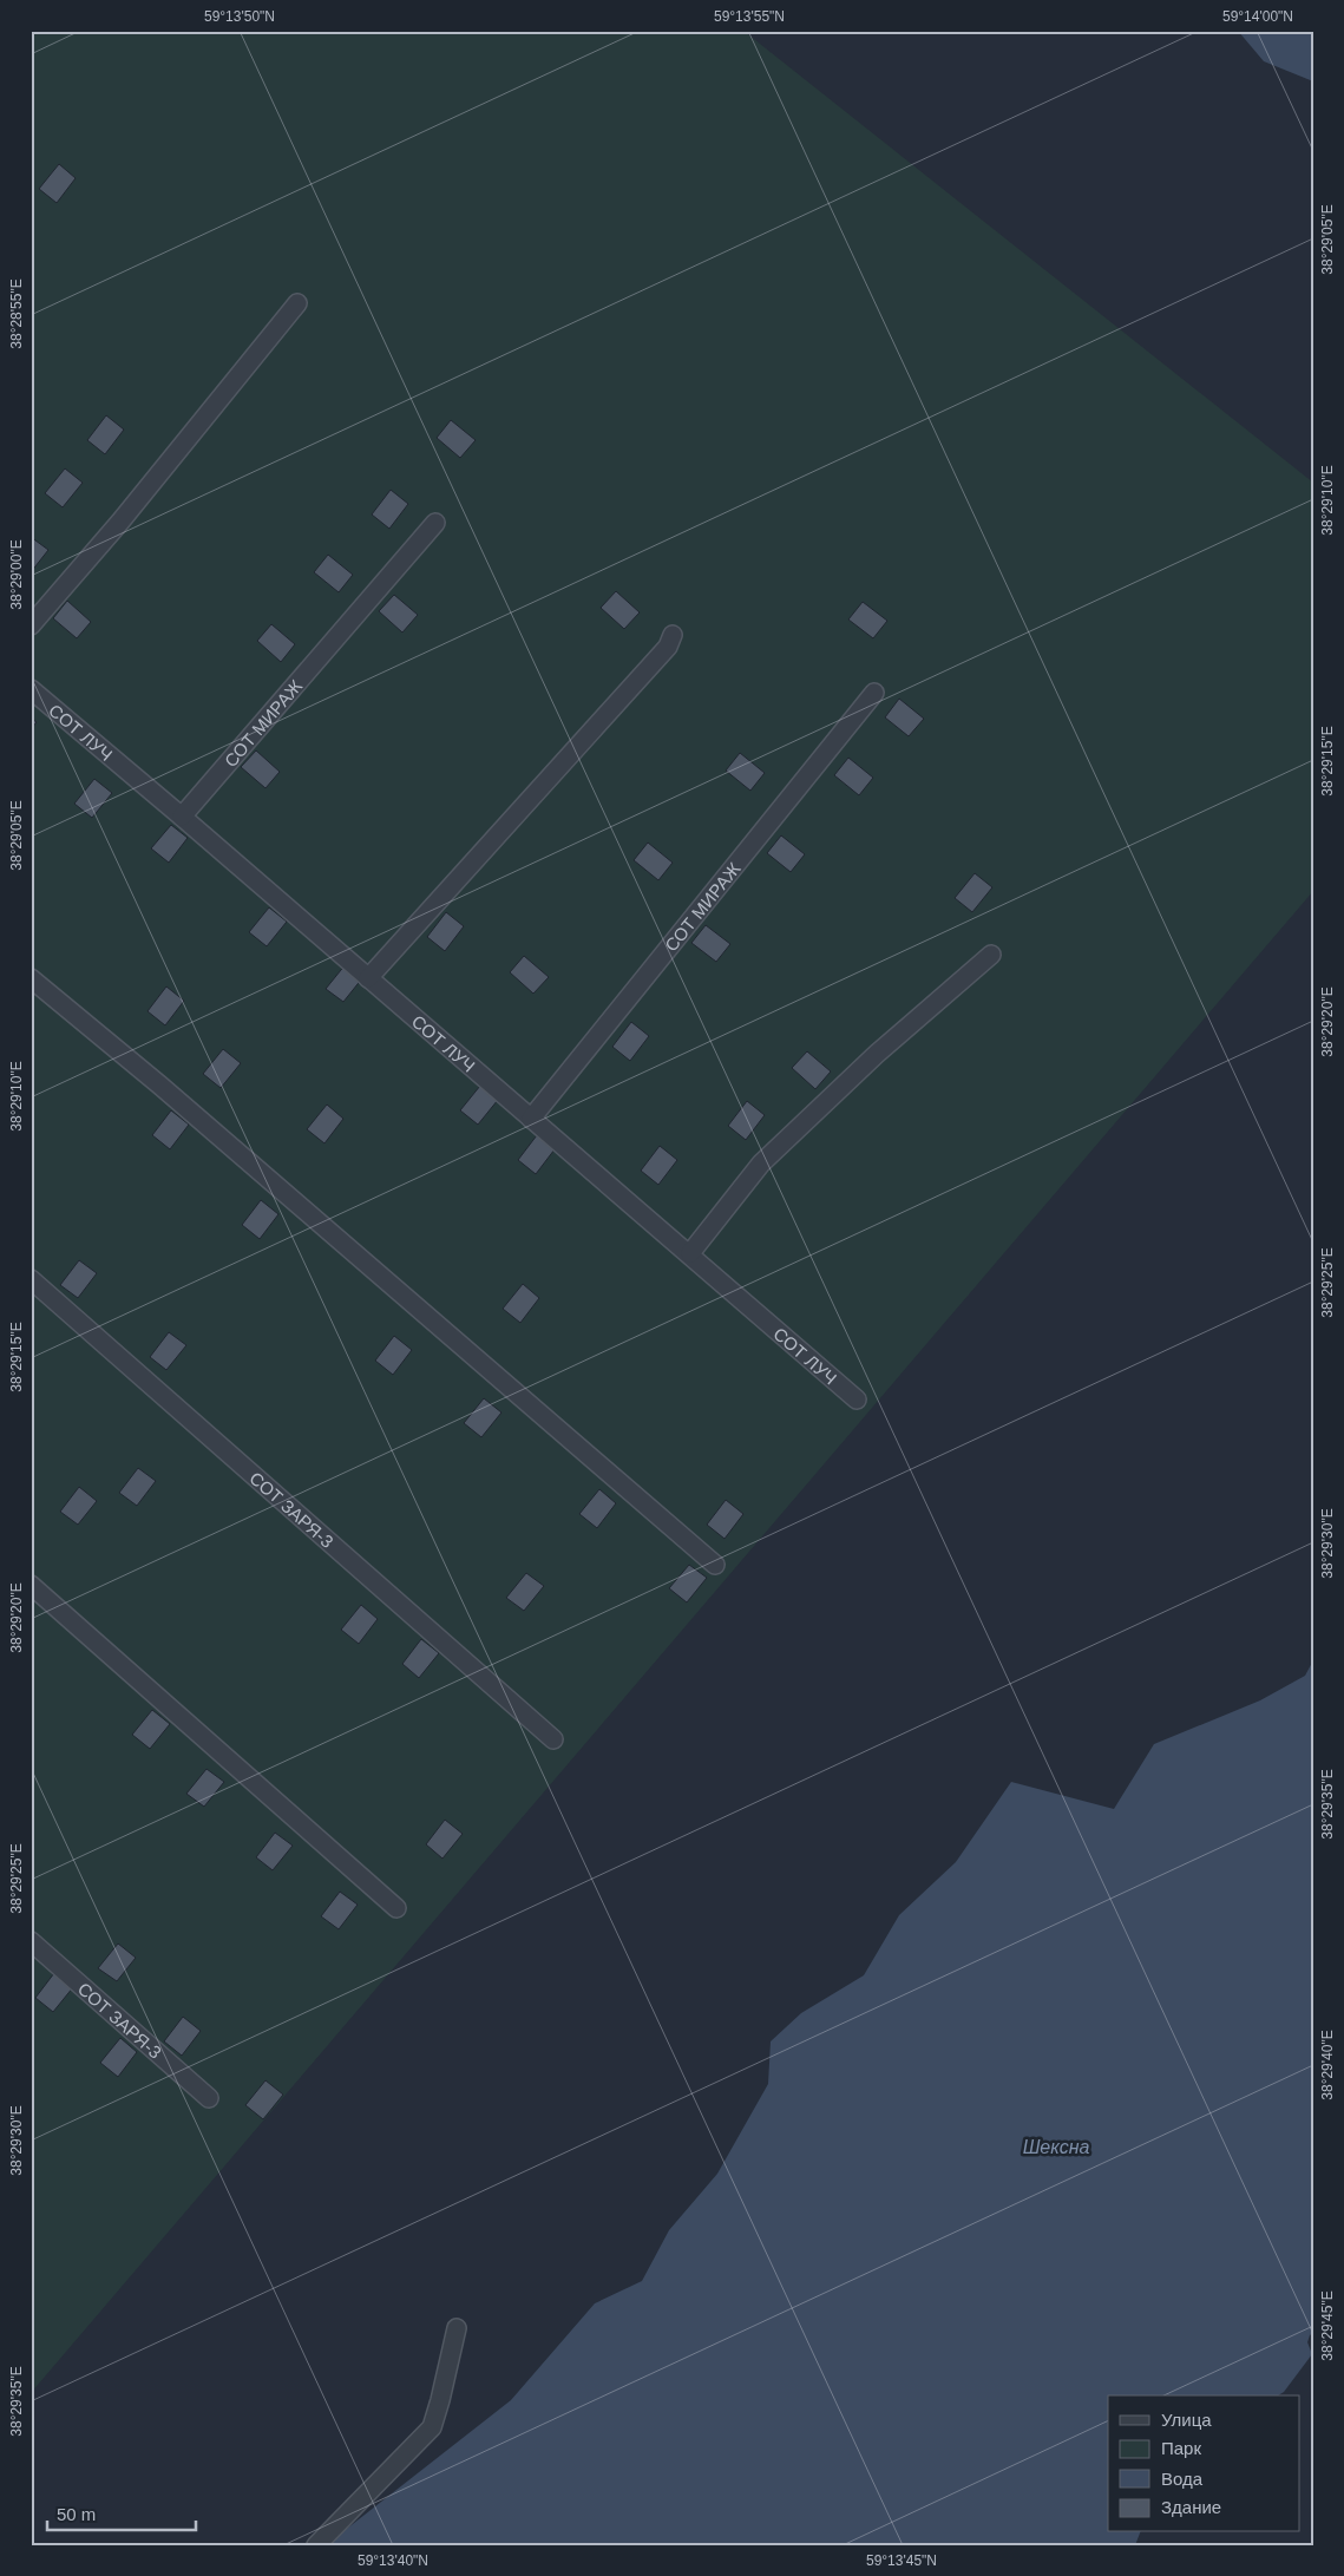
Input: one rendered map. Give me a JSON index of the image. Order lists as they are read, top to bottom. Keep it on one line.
{"streets":{"street":["СОТ МИРАЖ","СОТ ЛУЧ","СОТ ЗАРЯ-3"]},"crossings":[["СОТ МИРАЖ","СОТ ЛУЧ"]],"water":["Шексна"],"legend":["Улица","Парк","Вода","Здание"],"scale_bar":"50 m","coordinates":["59°13'50\"N","59°13'55\"N","59°14'00\"N","38°29'05\"E","38°28'55\"E","38°29'10\"E","38°29'00\"E","38°29'15\"E","38°29'20\"E","38°29'25\"E","38°29'30\"E","38°29'35\"E","38°29'40\"E","38°29'45\"E","59°13'40\"N","59°13'45\"N"]}
